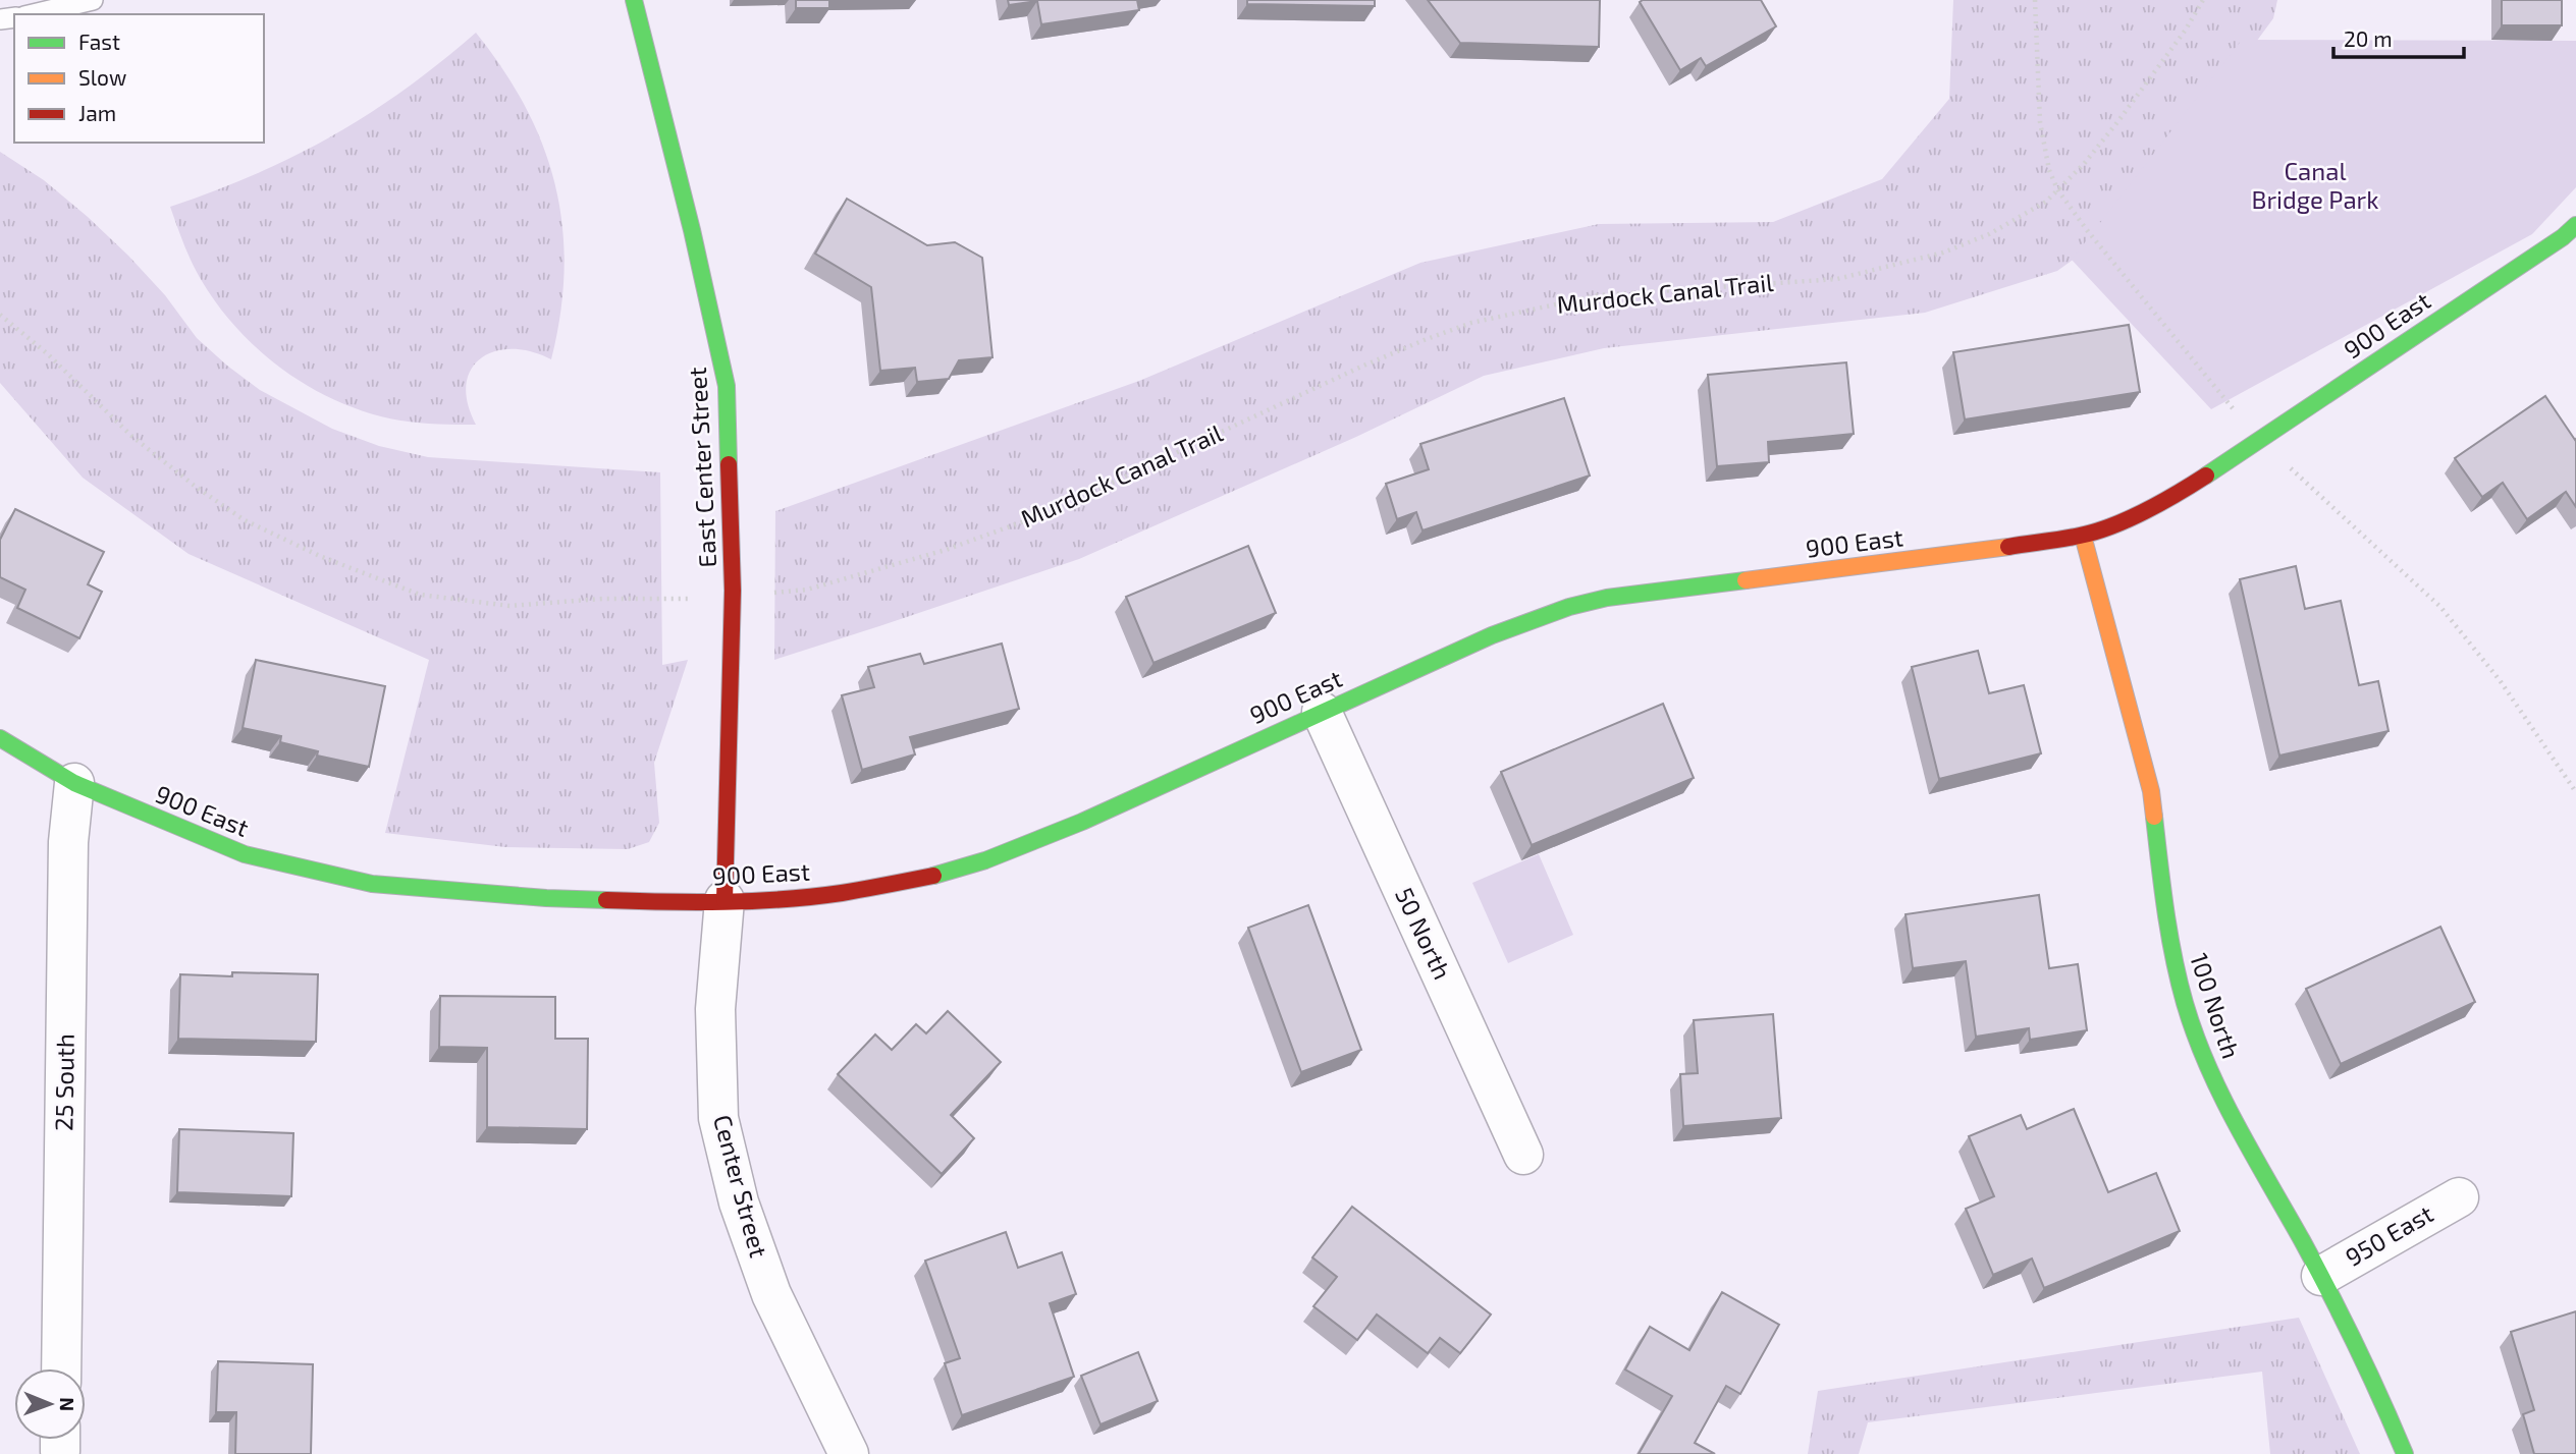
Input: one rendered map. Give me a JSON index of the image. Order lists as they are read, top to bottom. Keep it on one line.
{"streets":{"street":["900 East","East Center Street","50 North","100 North","25 South","Center Street","950 East"],"path":["Murdock Canal Trail"]},"crossings":[["900 East","East Center Street"],["900 East","50 North"],["900 East","100 North"],["900 East","25 South"],["900 East","Center Street"],["East Center Street","Center Street"],["100 North","950 East"]],"parks":["Canal Bridge Park"],"legend":["Fast","Slow","Jam"],"scale_bar":"20 m","north":"right"}
